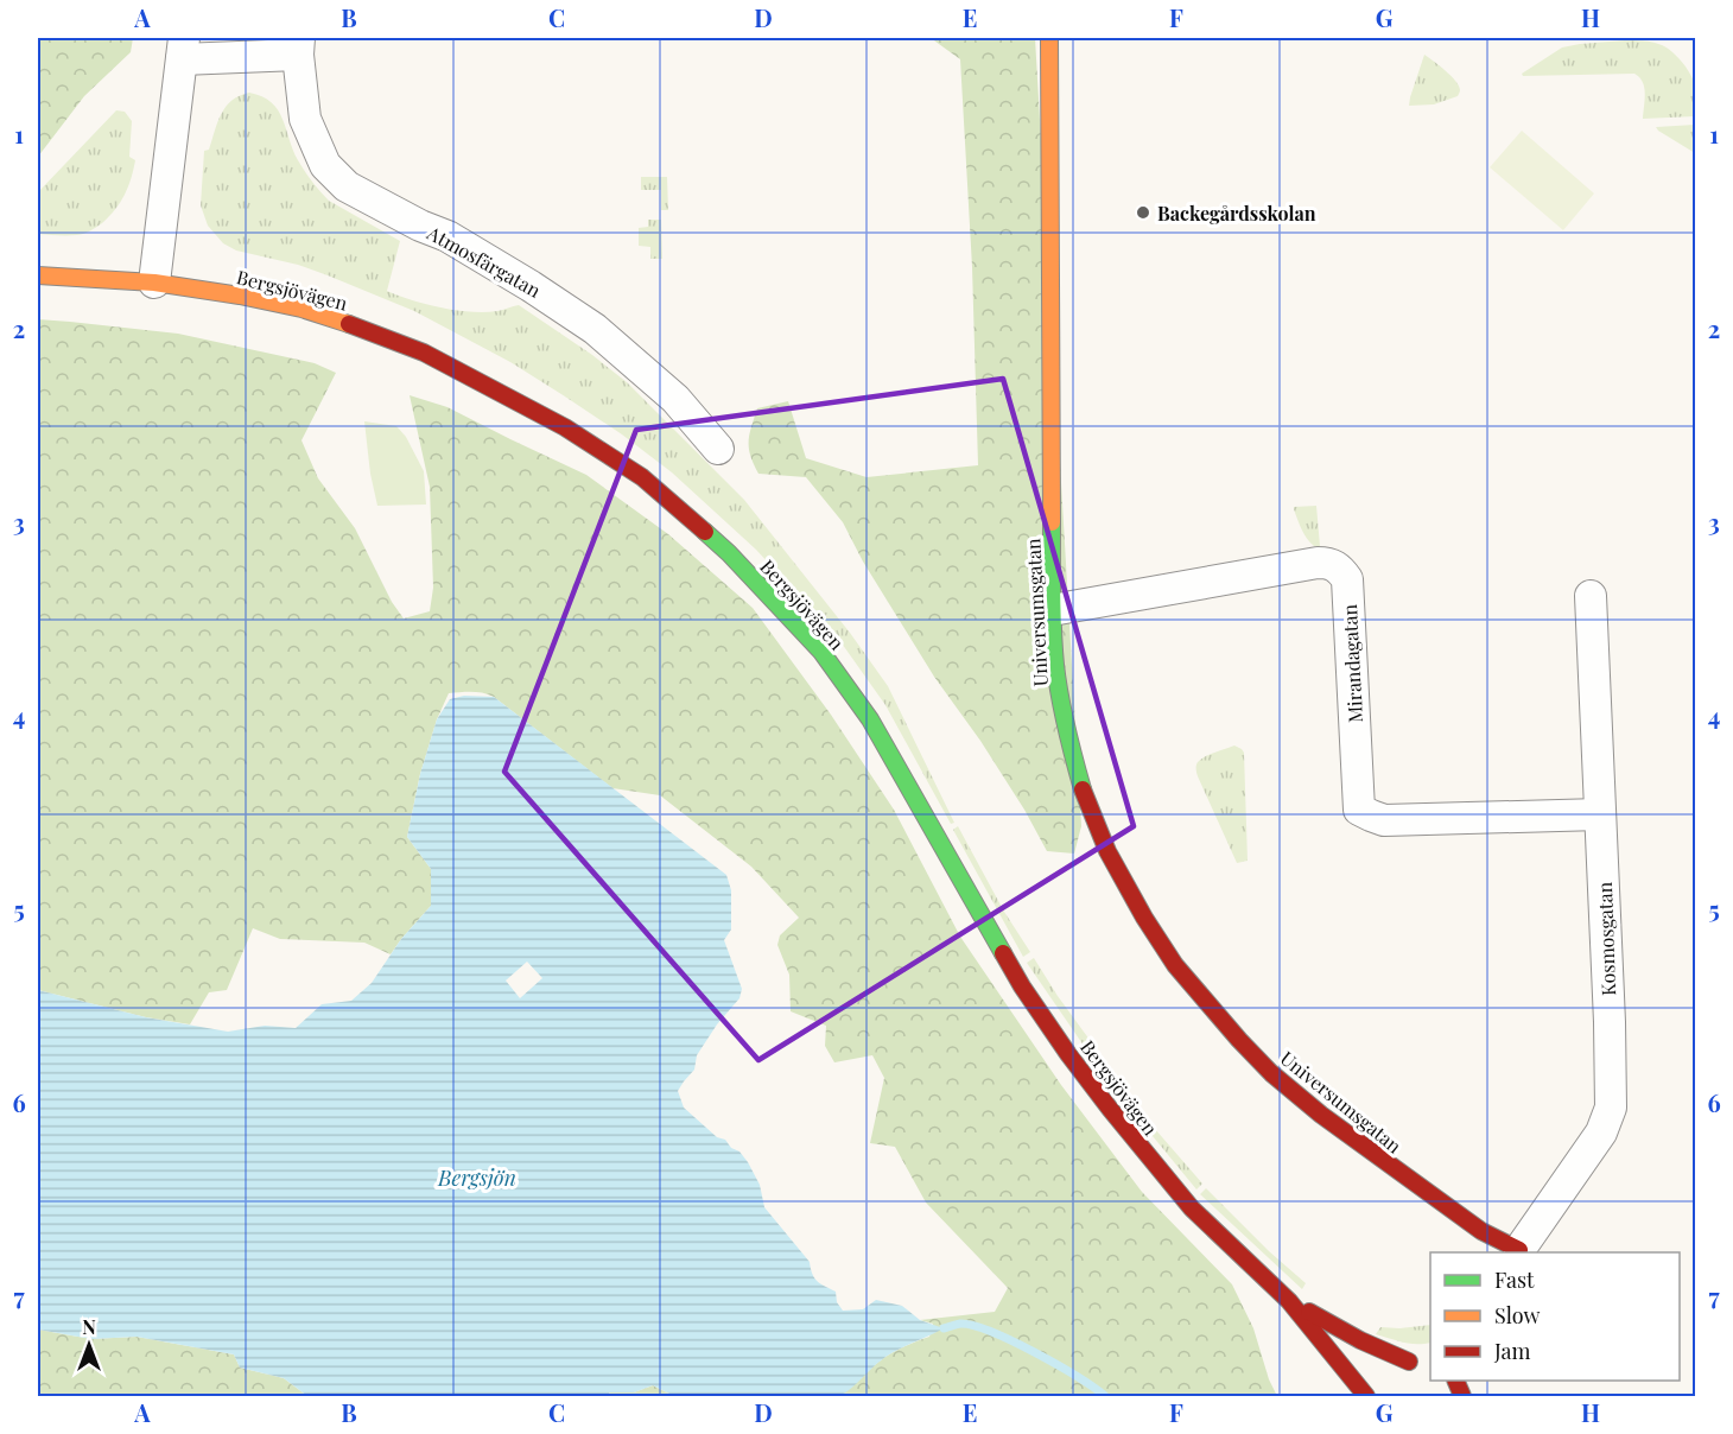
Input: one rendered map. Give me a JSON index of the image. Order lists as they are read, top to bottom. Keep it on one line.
{"streets":{"street":["Atmosfärgatan","Bergsjövägen","Universumsgatan","Mirandagatan","Kosmosgatan"]},"crossings":[["Atmosfärgatan","Bergsjövägen"],["Universumsgatan","Mirandagatan"],["Universumsgatan","Kosmosgatan"],["Mirandagatan","Kosmosgatan"]],"water":["Bergsjön"],"places":["Backegårdsskolan"],"legend":["Fast","Slow","Jam"],"north":"top","grid":{"columns":["A","B","C","D","E","F","G","H"],"rows":["1","2","3","4","5","6","7"]}}
